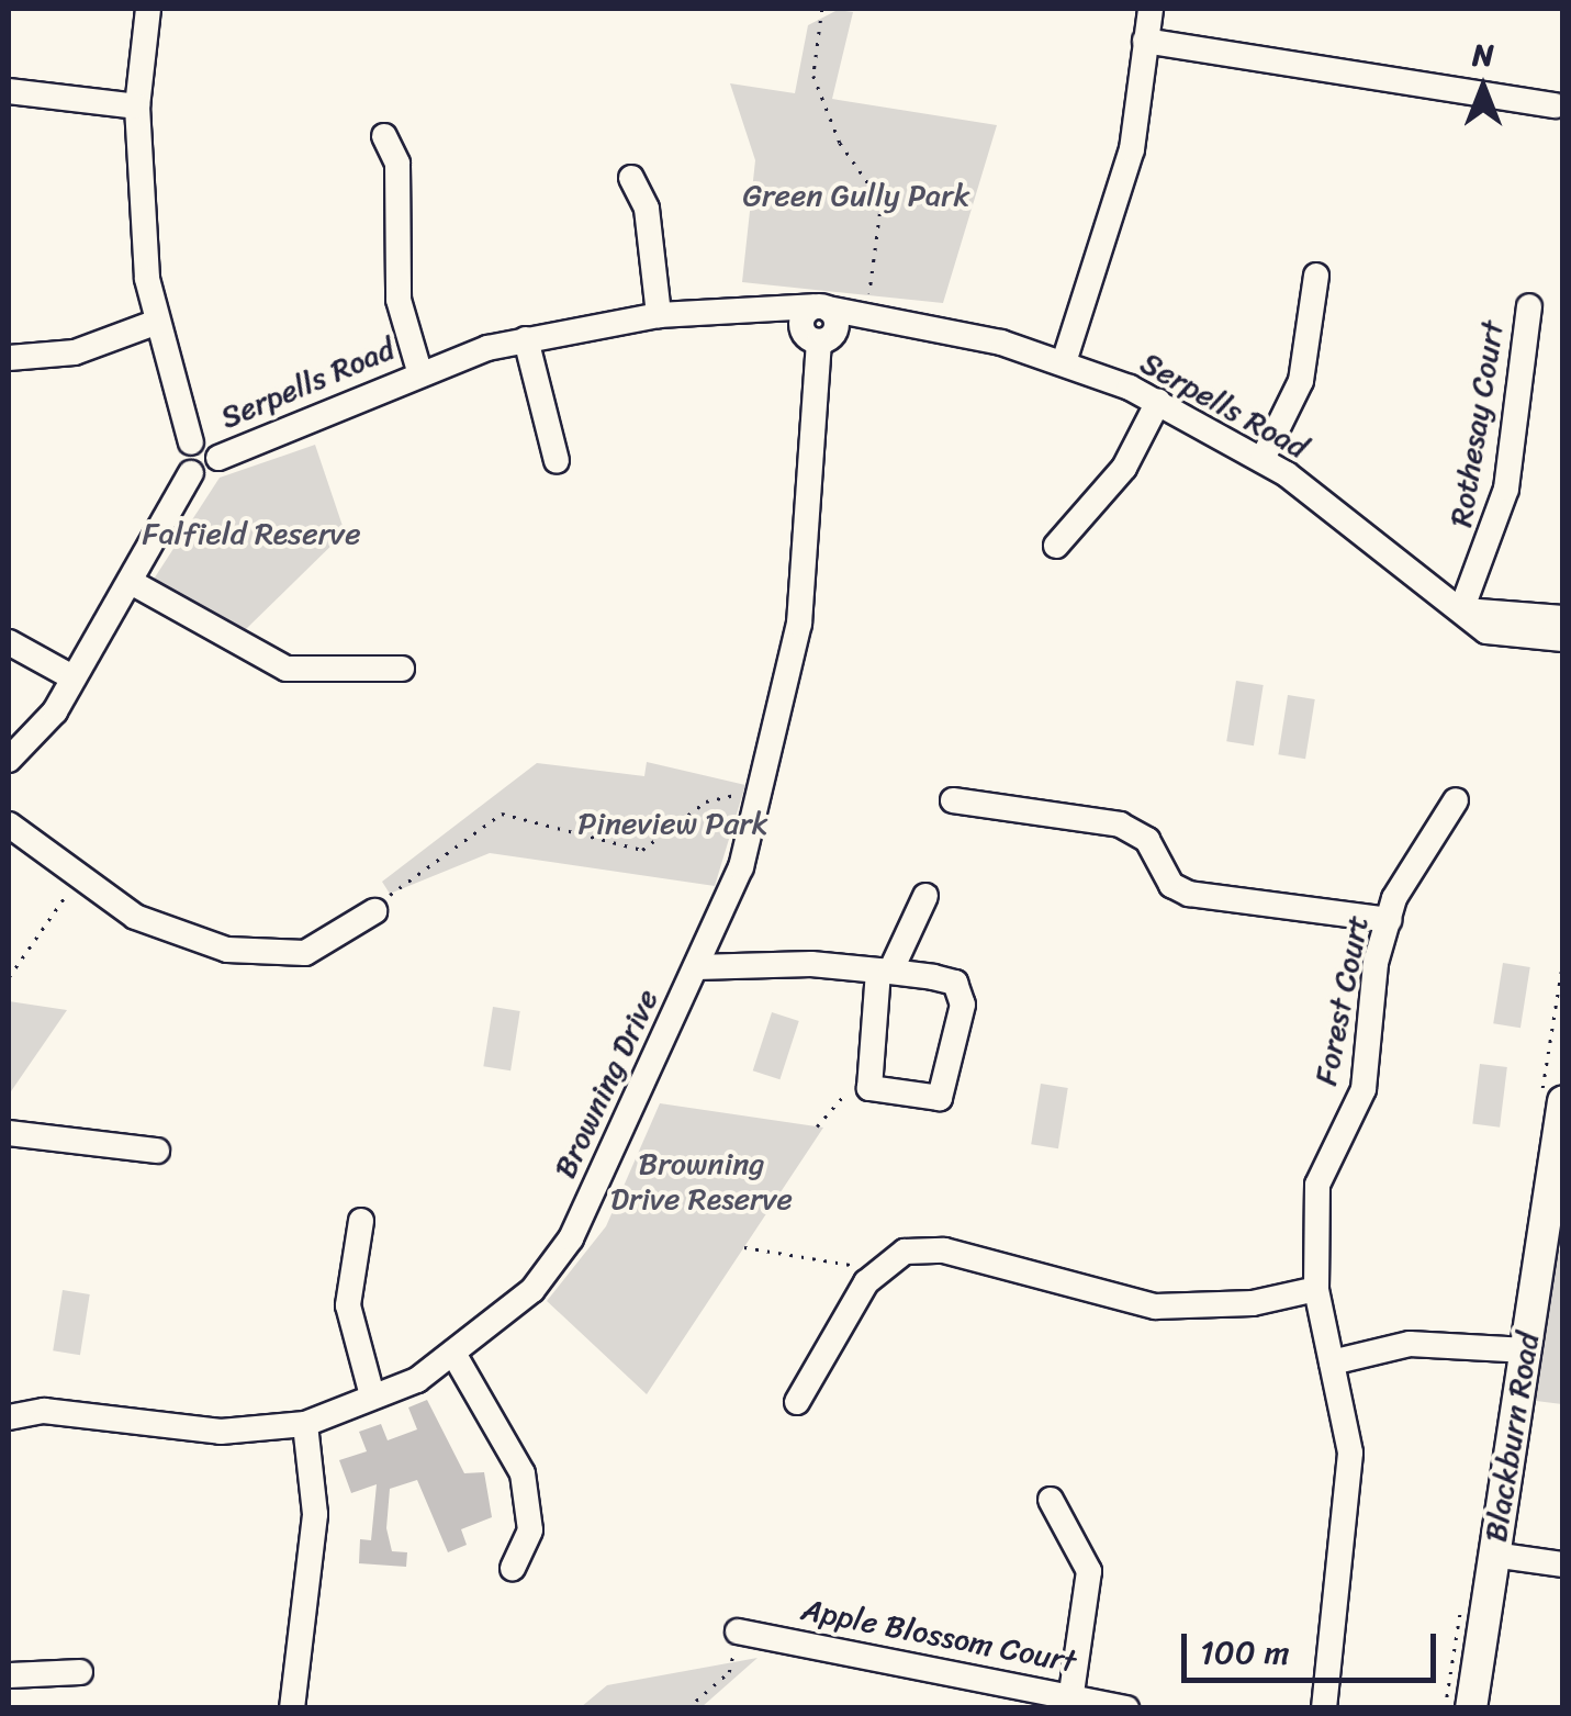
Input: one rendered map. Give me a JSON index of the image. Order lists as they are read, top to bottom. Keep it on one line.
{"streets":{"main road":["Blackburn Road"],"street":["Serpells Road","Rothesay Court","Forest Court","Browning Drive","Apple Blossom Court"]},"crossings":[["Serpells Road","Rothesay Court"],["Serpells Road","Browning Drive"]],"parks":["Green Gully Park","Falfield Reserve","Pineview Park","Browning Drive Reserve"],"scale_bar":"100 m","north":"top"}
